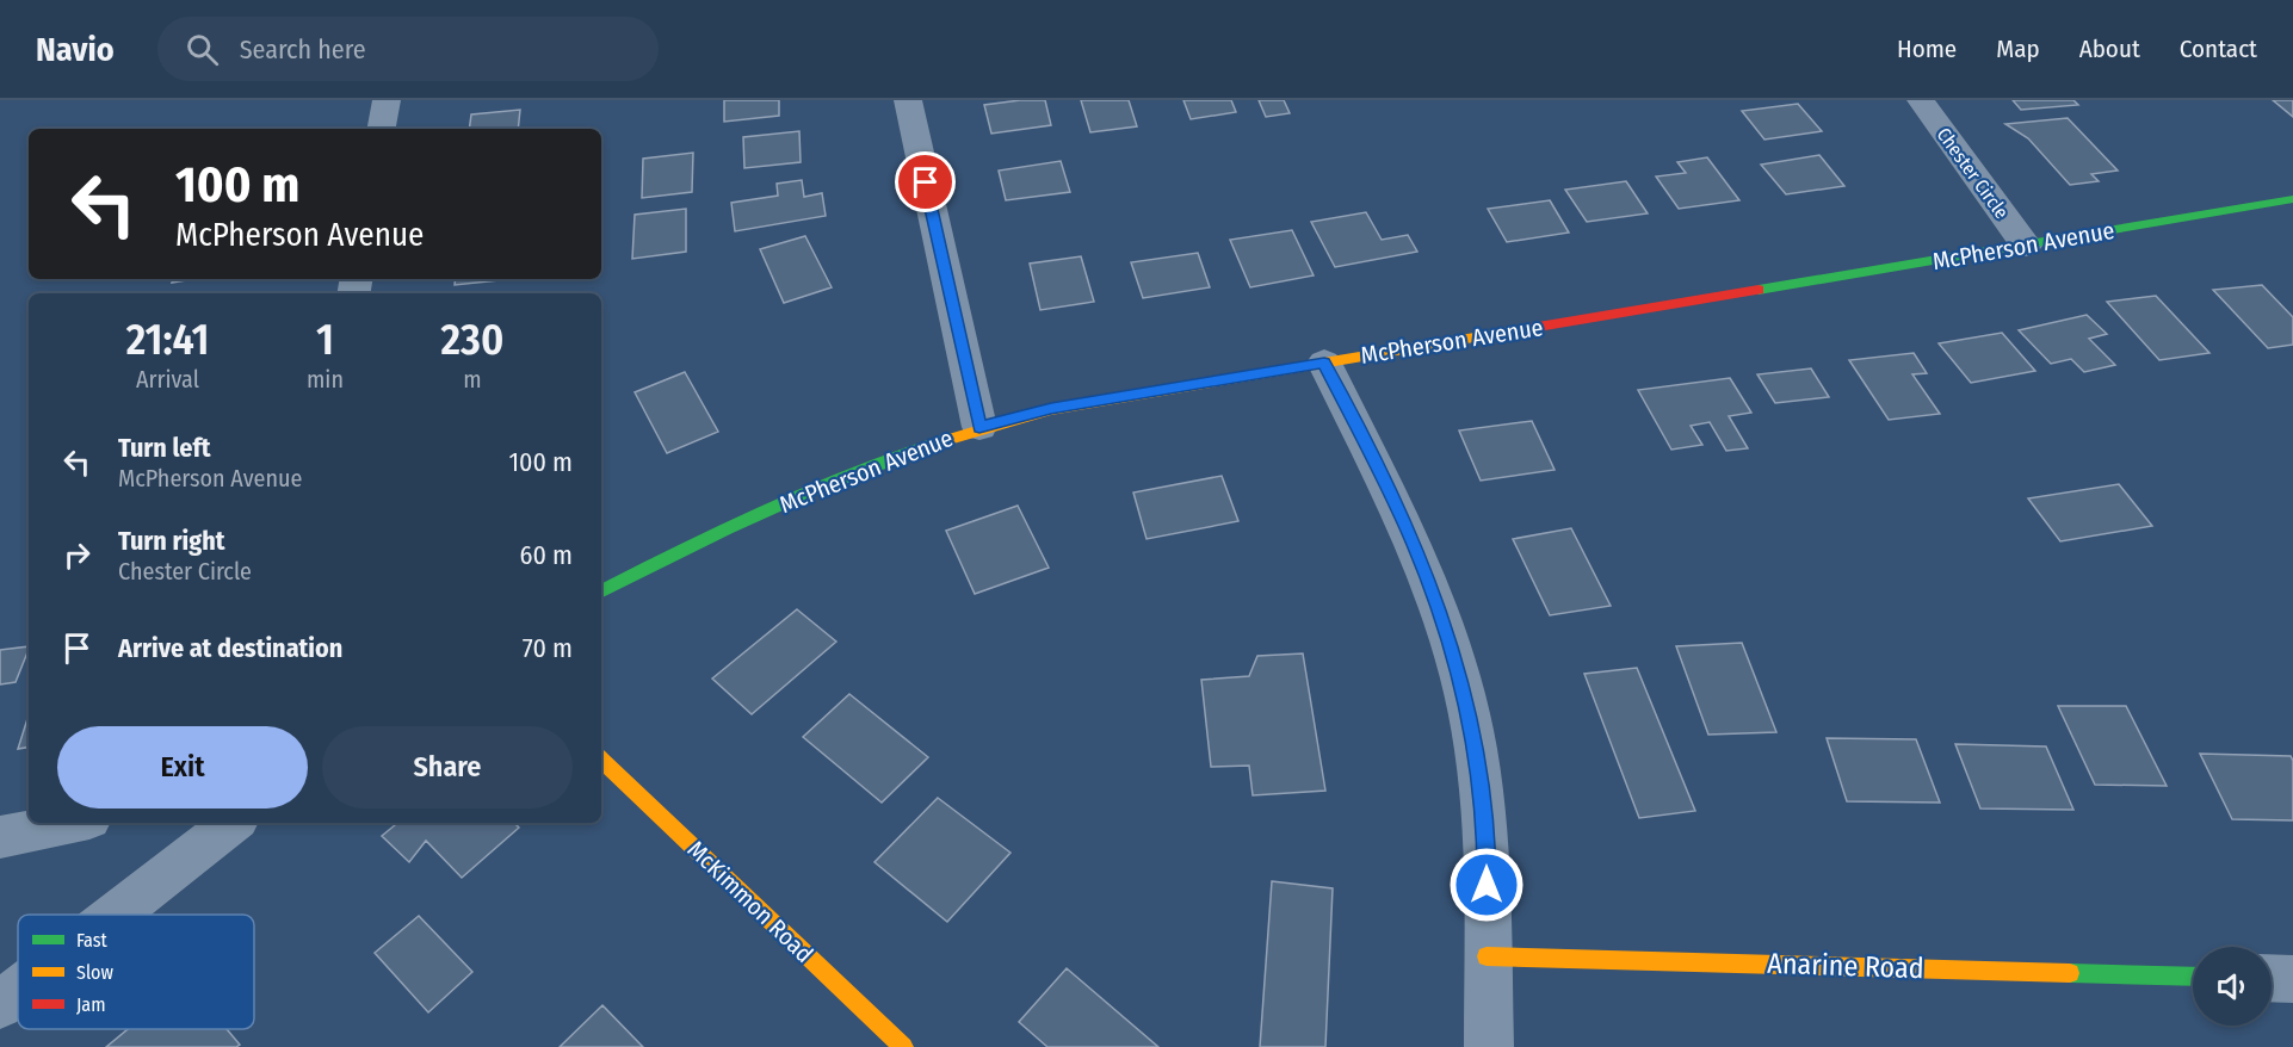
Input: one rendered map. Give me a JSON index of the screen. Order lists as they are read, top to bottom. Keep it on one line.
{"streets":{"street":["Chester Circle","McPherson Avenue","McKimmon Road","Anarine Road"]},"crossings":[["Chester Circle","McPherson Avenue"]],"legend":["Fast","Slow","Jam"],"page":{"header":"Navio","search":"Search here","nav":["Home","Map","About","Contact"],"turn":["100 m","McPherson Avenue"],"eta":["21:41","Arrival","1","min","230","m"],"list":[{"name":"Turn left","note":"McPherson Avenue","value":"100 m"},{"name":"Turn right","note":"Chester Circle","value":"60 m"},{"name":"Arrive at destination","value":"70 m"}],"buttons":["Exit","Share"]}}
